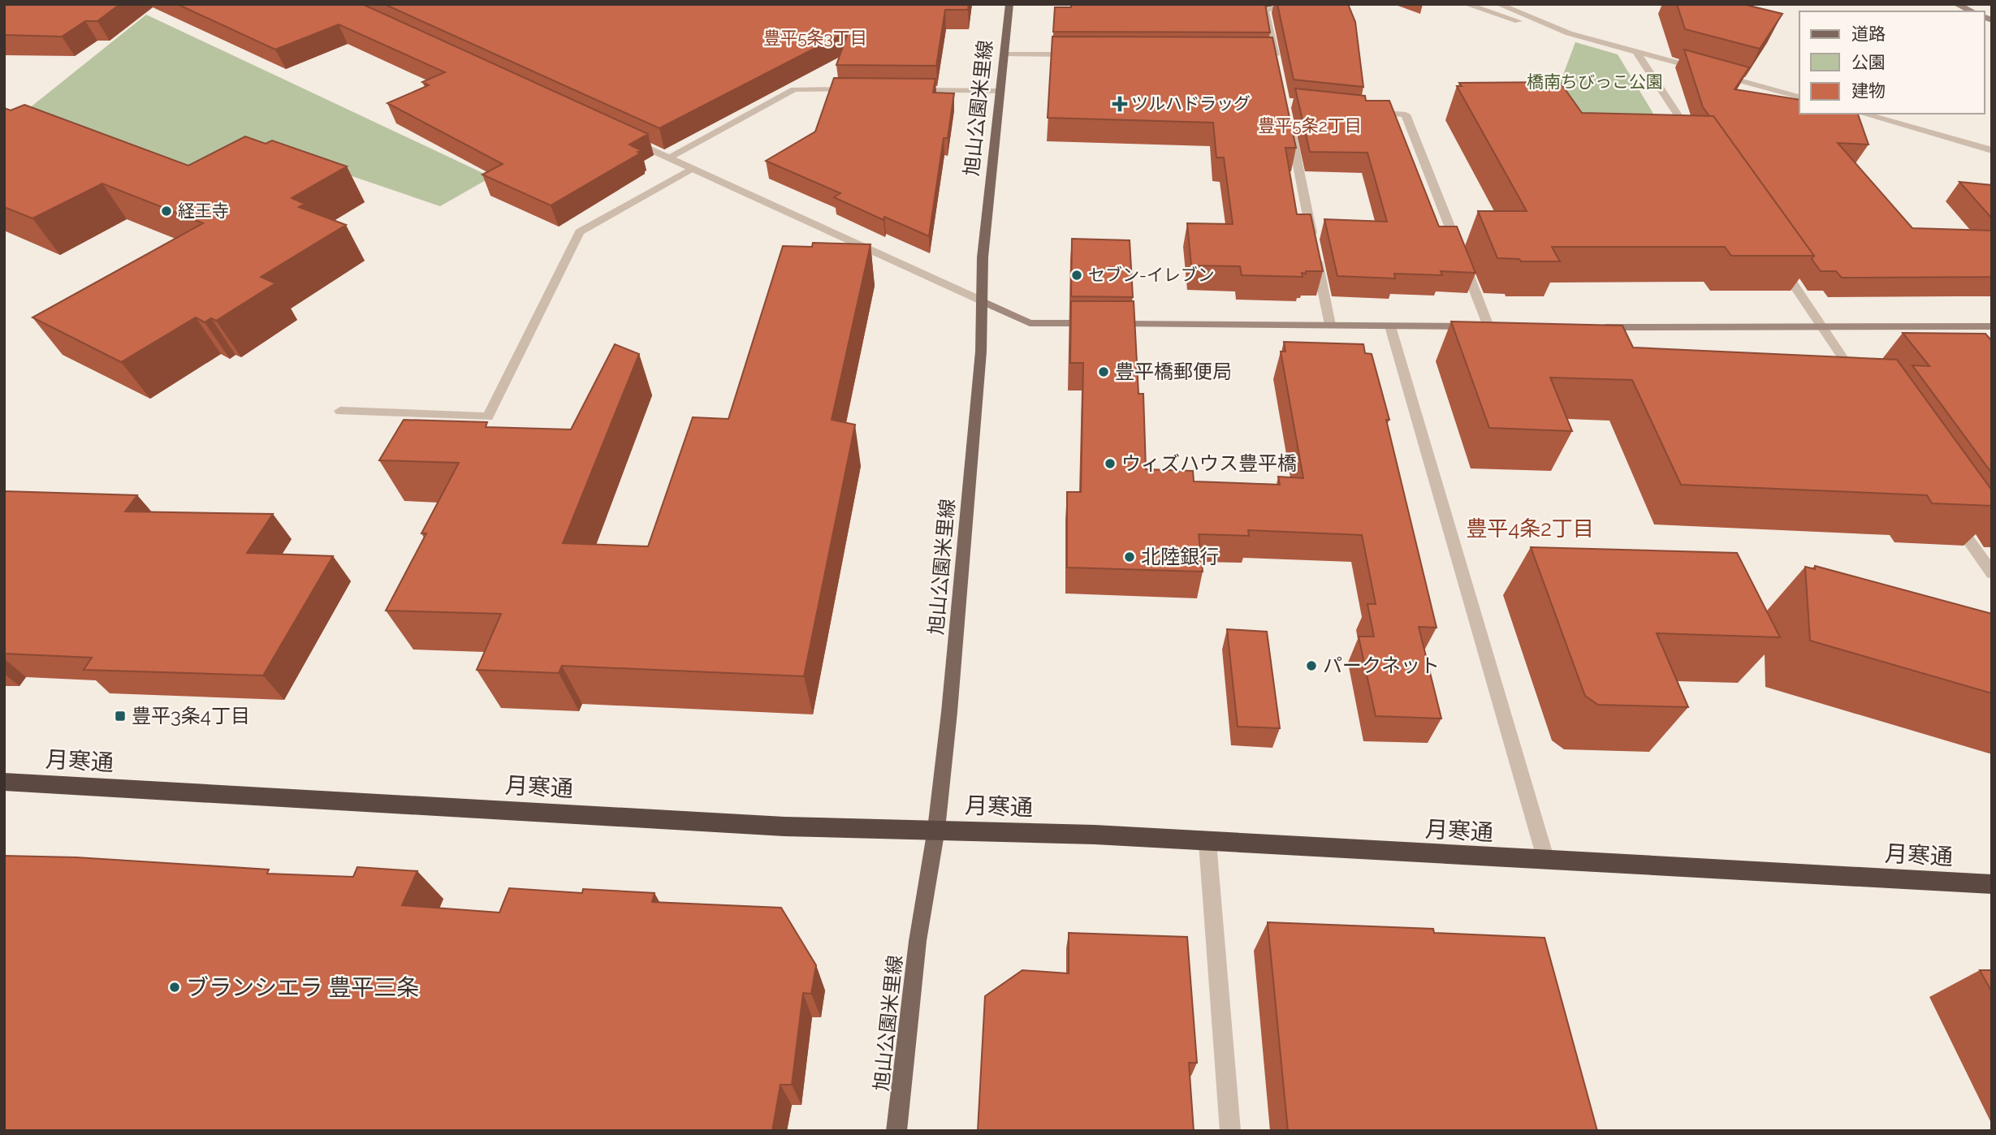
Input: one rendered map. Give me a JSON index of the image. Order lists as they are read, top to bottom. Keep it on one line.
{"streets":{"highway":["月寒通"],"main road":["旭山公園米里線"]},"crossings":[["旭山公園米里線","月寒通"]],"districts":["豊平5条3丁目","豊平5条2丁目","豊平4条2丁目"],"parks":["橋南ちびっこ公園"],"places":{"health":["ツルハドラッグ"],"other":["経王寺","セブン-イレブン","豊平橋郵便局","ウィズハウス豊平橋","北陸銀行","パークネット","ブランシエラ 豊平三条"],"transit":["豊平3条4丁目"]},"legend":["道路","公園","建物"]}
